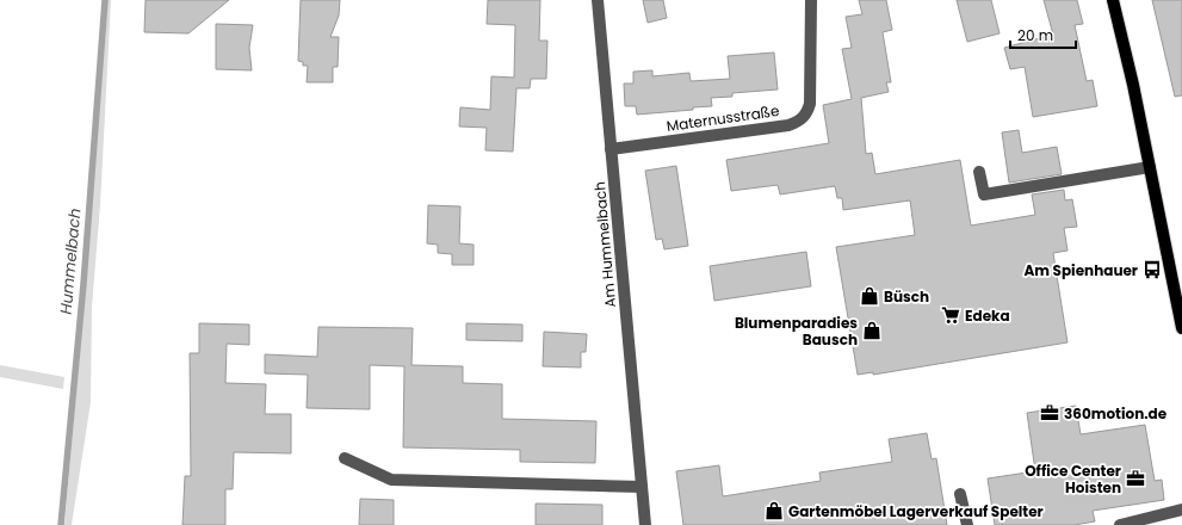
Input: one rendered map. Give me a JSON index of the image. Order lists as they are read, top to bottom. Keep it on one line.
{"streets":{"street":["Maternusstraße","Am Hummelbach"]},"crossings":[["Maternusstraße","Am Hummelbach"]],"water":["Hummelbach"],"places":{"bus stop":["Am Spienhauer"],"shop":["Büsch","Blumenparadies Bausch","Gartenmöbel Lagerverkauf Spelter"],"supermarket":["Edeka"],"office":["360motion.de","Office Center Hoisten"]},"scale_bar":"20 m"}
